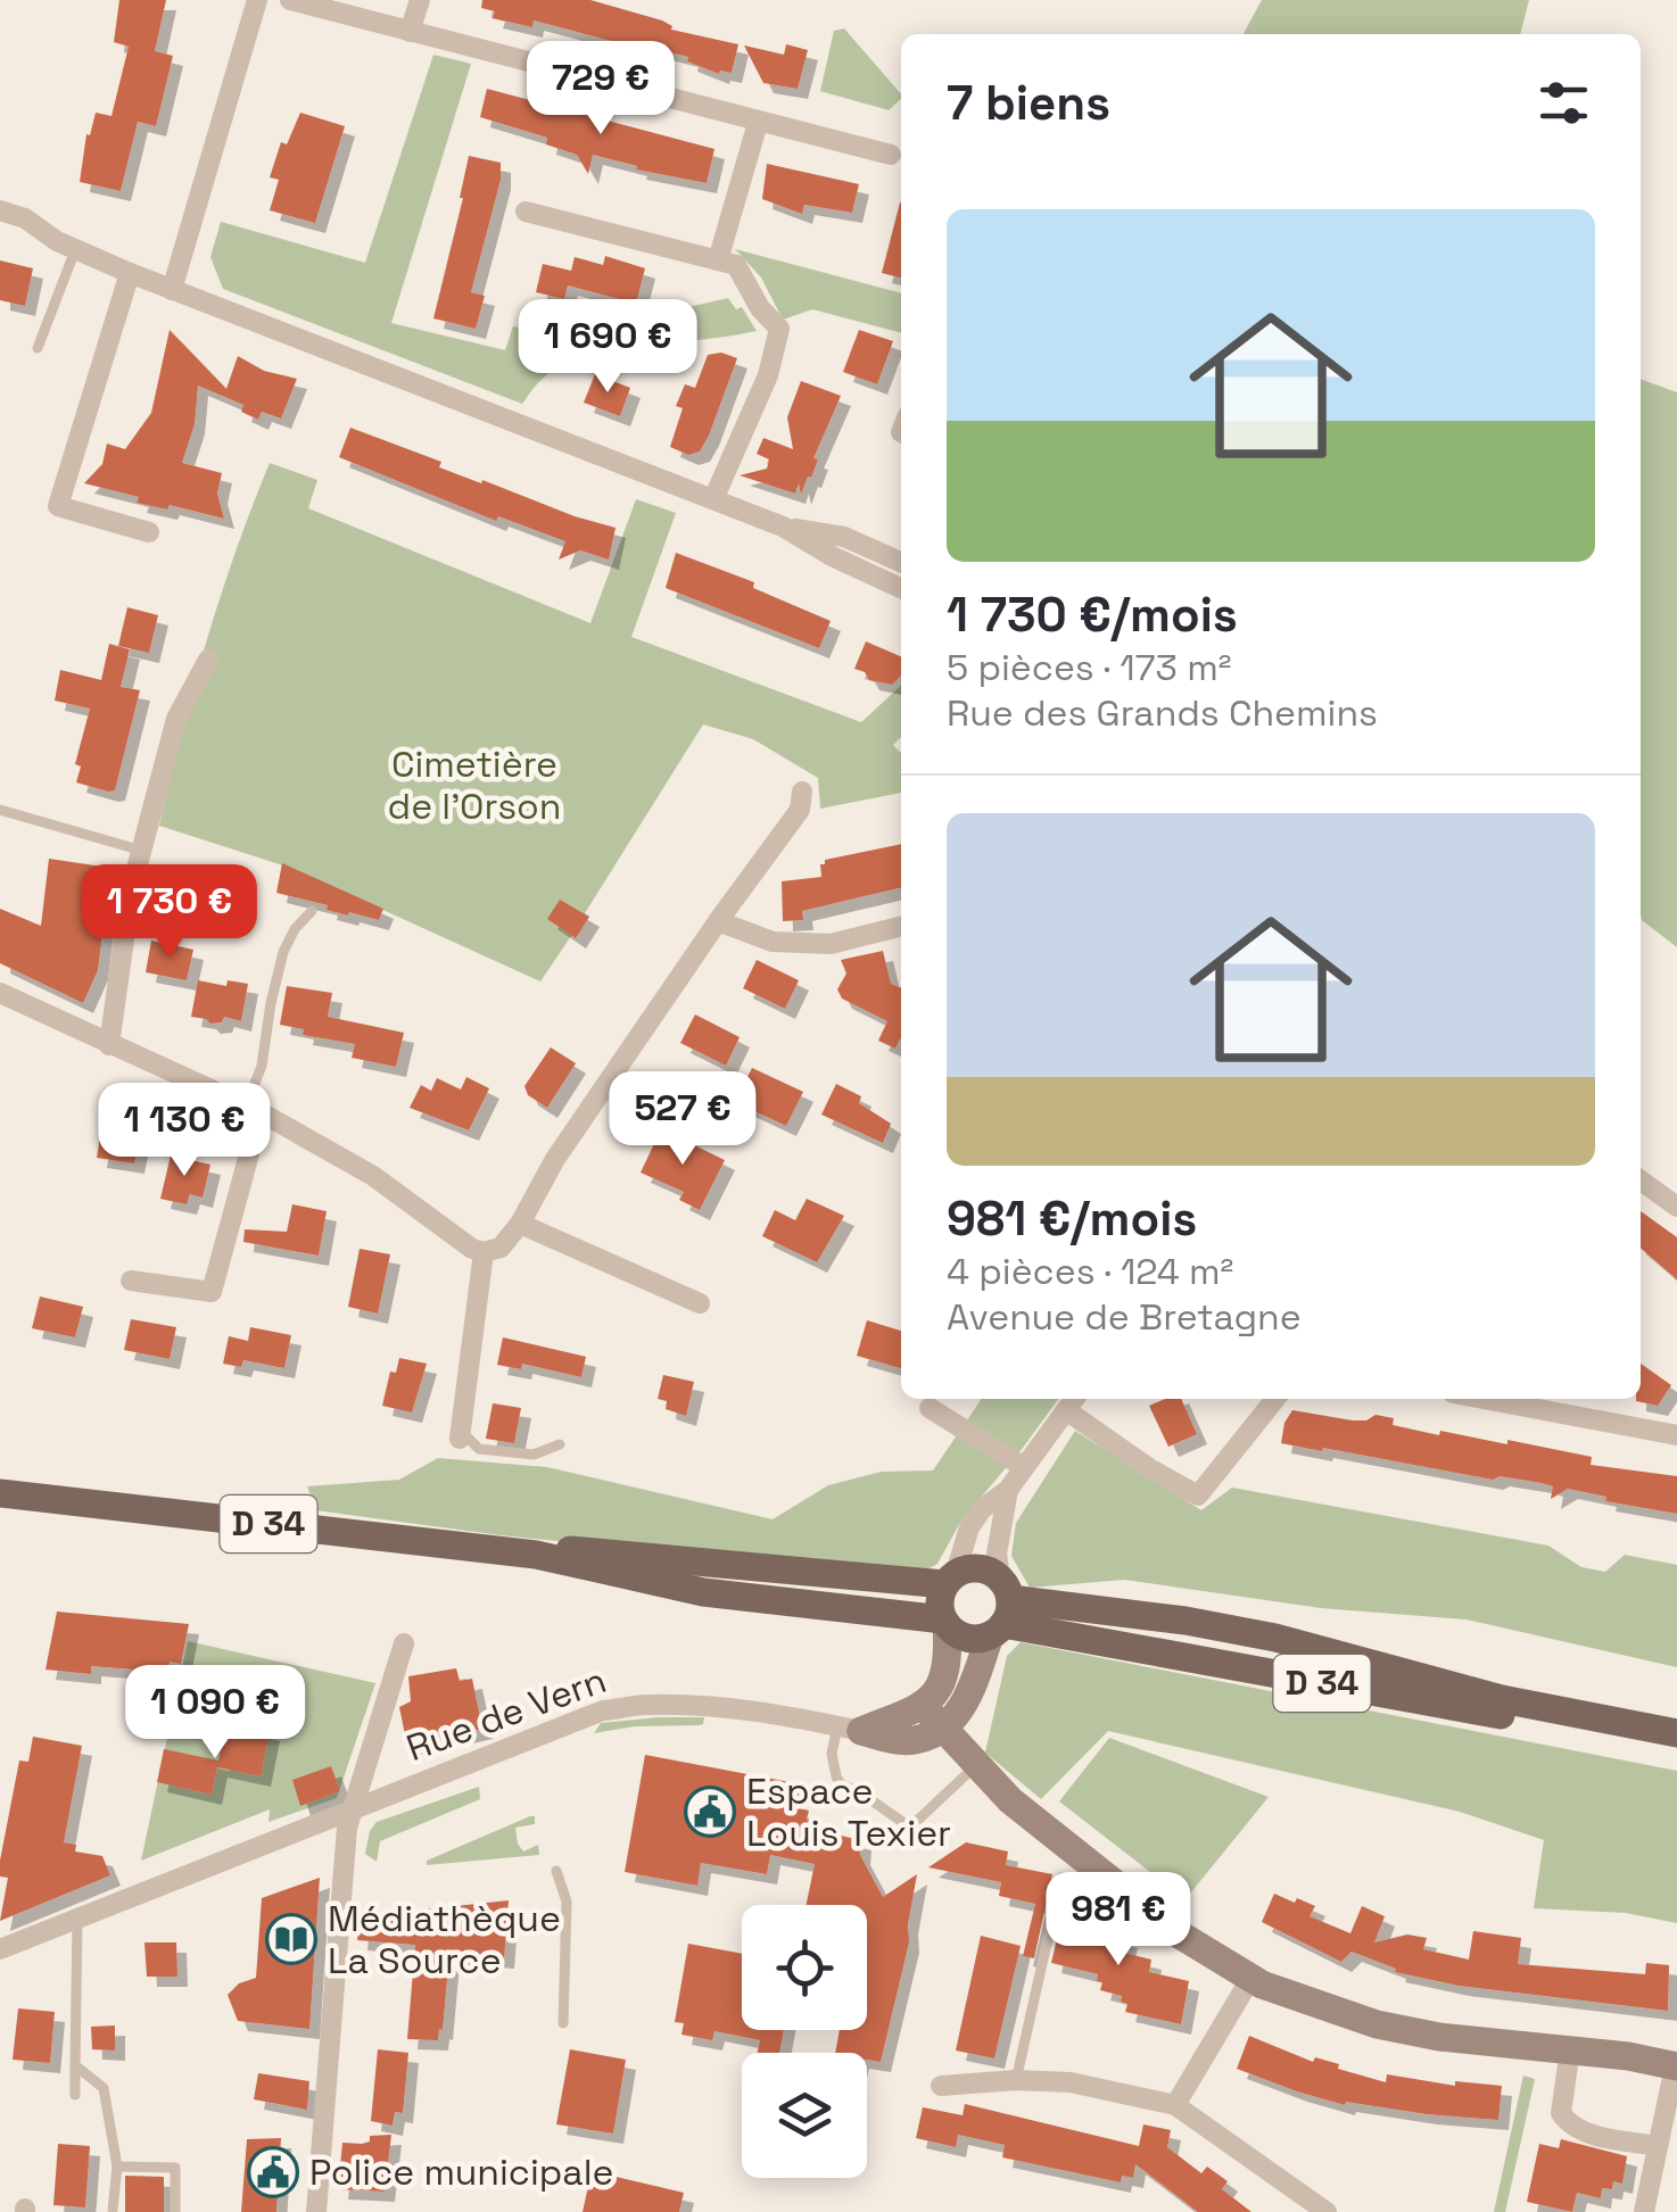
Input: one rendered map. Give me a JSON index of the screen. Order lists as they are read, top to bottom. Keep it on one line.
{"streets":{"main road":["D 34"],"street":["Rue de Vern"]},"parks":["Cimetière de l'Orson"],"places":{"public building":["Espace Louis Texier","Police municipale"],"library":["Médiathèque La Source"]},"page":{"heading":"7 biens","price":["729 €","1 690 €","1 730 €","527 €","1 130 €","1 090 €","981 €"],"list":[{"name":"1 730 €/mois","note":"5 pièces · 173 m² · Rue des Grands Chemins"},{"name":"981 €/mois","note":"4 pièces · 124 m² · Avenue de Bretagne"}]}}
